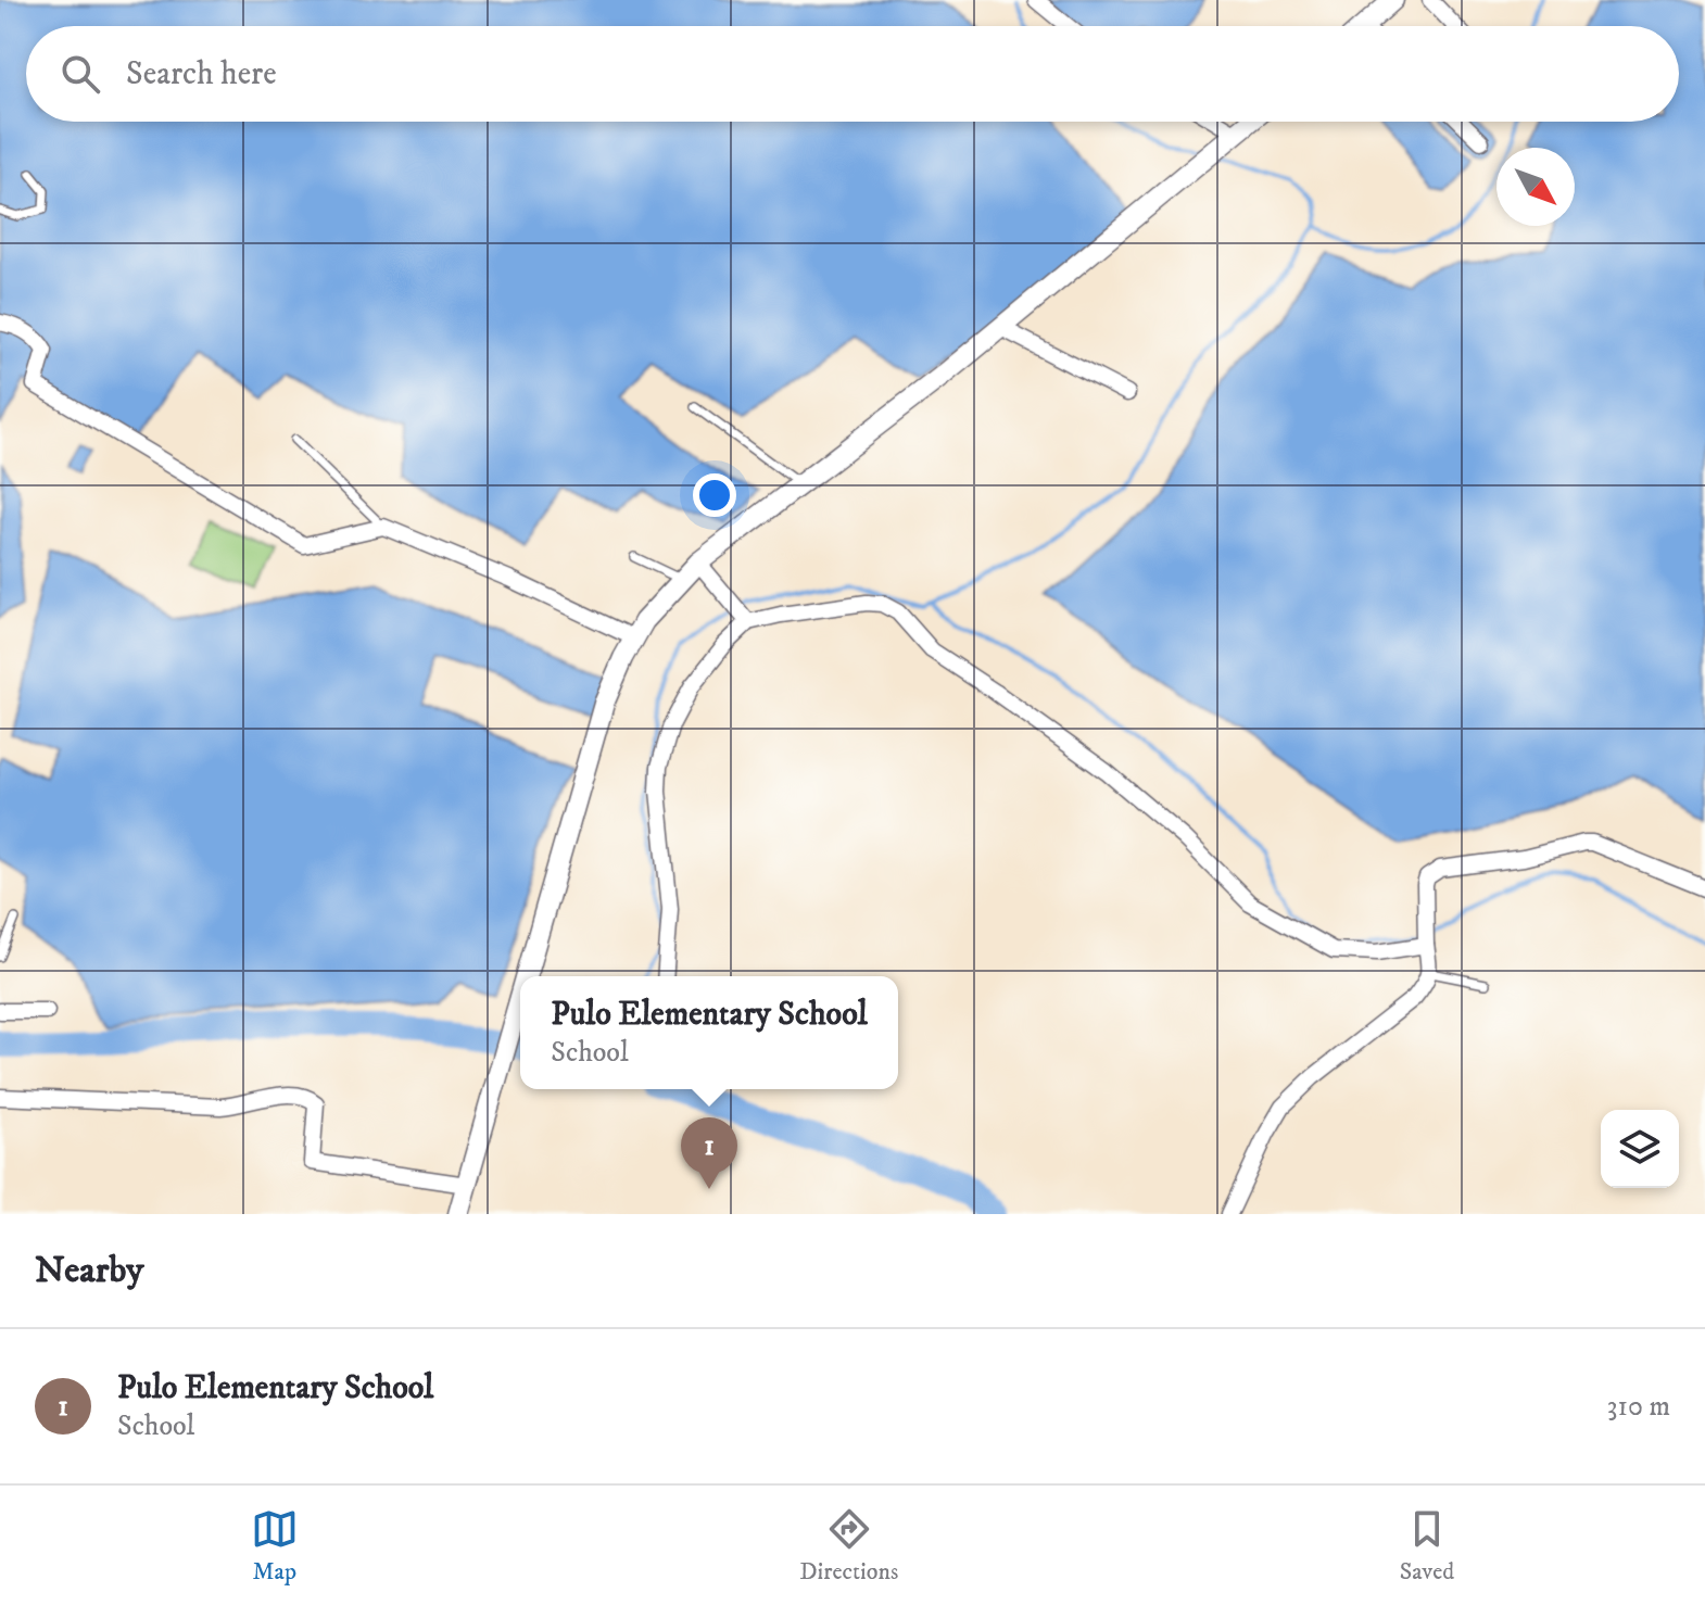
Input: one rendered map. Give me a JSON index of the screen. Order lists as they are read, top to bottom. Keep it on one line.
{"north":"bottom right","page":{"search":"Search here","popup":["Pulo Elementary School","School"],"pins":"1","heading":"Nearby","list":[{"mark":"1","name":"Pulo Elementary School","note":"School","value":"310 m"}],"nav":["Map","Directions","Saved"]}}
